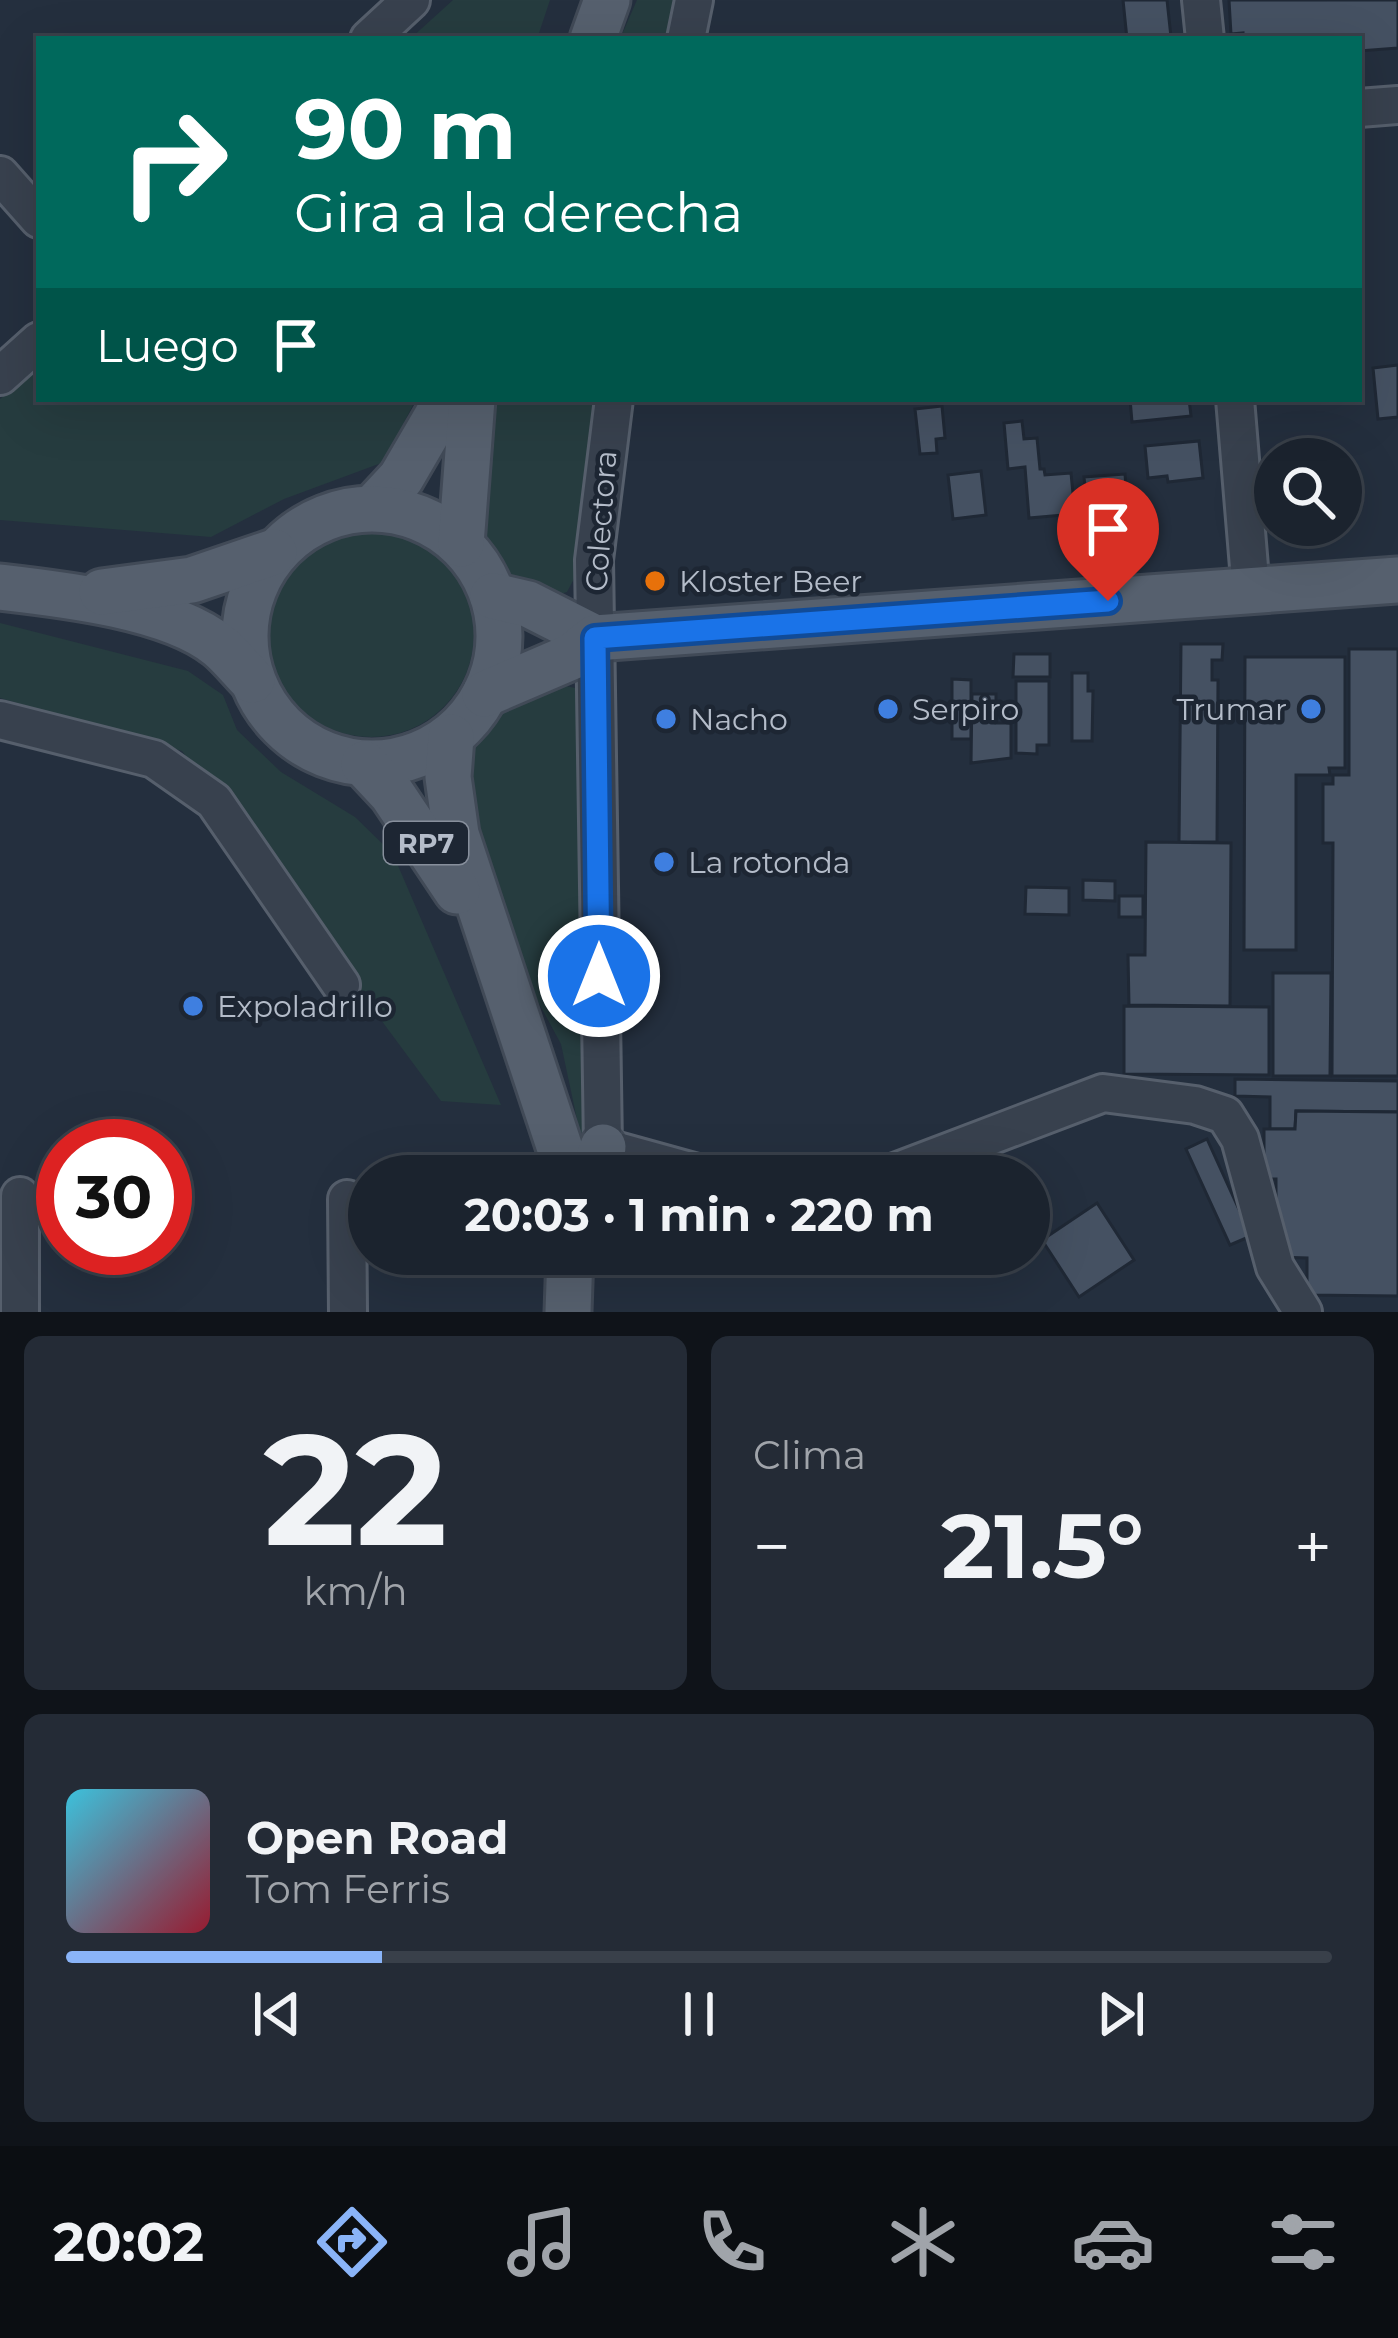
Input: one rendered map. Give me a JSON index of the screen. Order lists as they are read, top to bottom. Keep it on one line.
{"streets":{"main road":["RP7"],"street":["Colectora"]},"places":["Kloster Beer","Serpiro","Trumar","Nacho","La rotonda","Expoladrillo"],"page":{"turn":["90 m","Gira a la derecha"],"then":"Luego","limit":"30","trip":"20:03 · 1 min · 220 m","tile":[["22","km/h"],"Clima"],"heat":["−","21.5°","+"],"song":["Open Road","Tom Ferris"],"tabs":"20:02"}}
